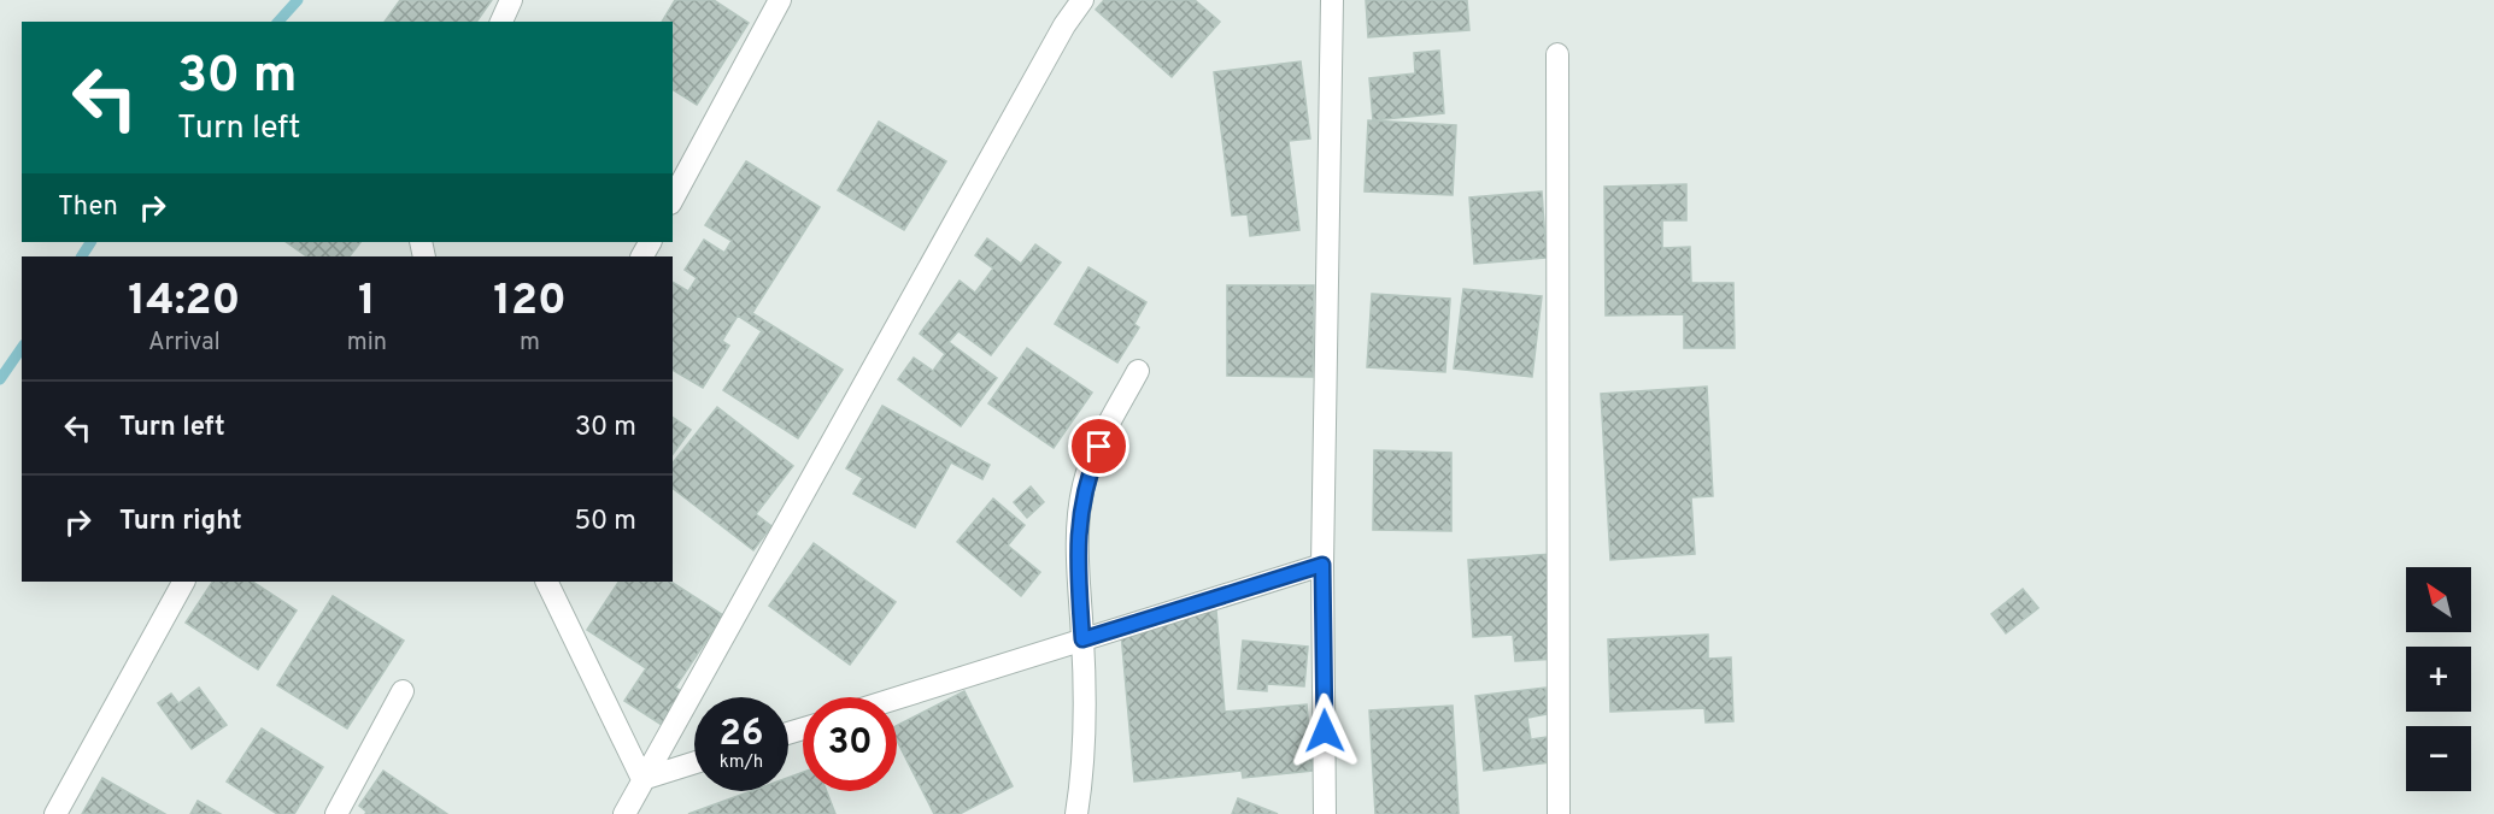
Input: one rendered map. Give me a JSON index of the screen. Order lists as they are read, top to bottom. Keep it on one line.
{"north":"top left","page":{"turn":["30 m","Turn left"],"then":"Then","eta":["14:20","Arrival","1","min","120","m"],"list":[{"name":"Turn left","value":"30 m"},{"name":"Turn right","value":"50 m"}],"map_buttons":["+","−"],"speed":"26 km/h","limit":"30"}}
